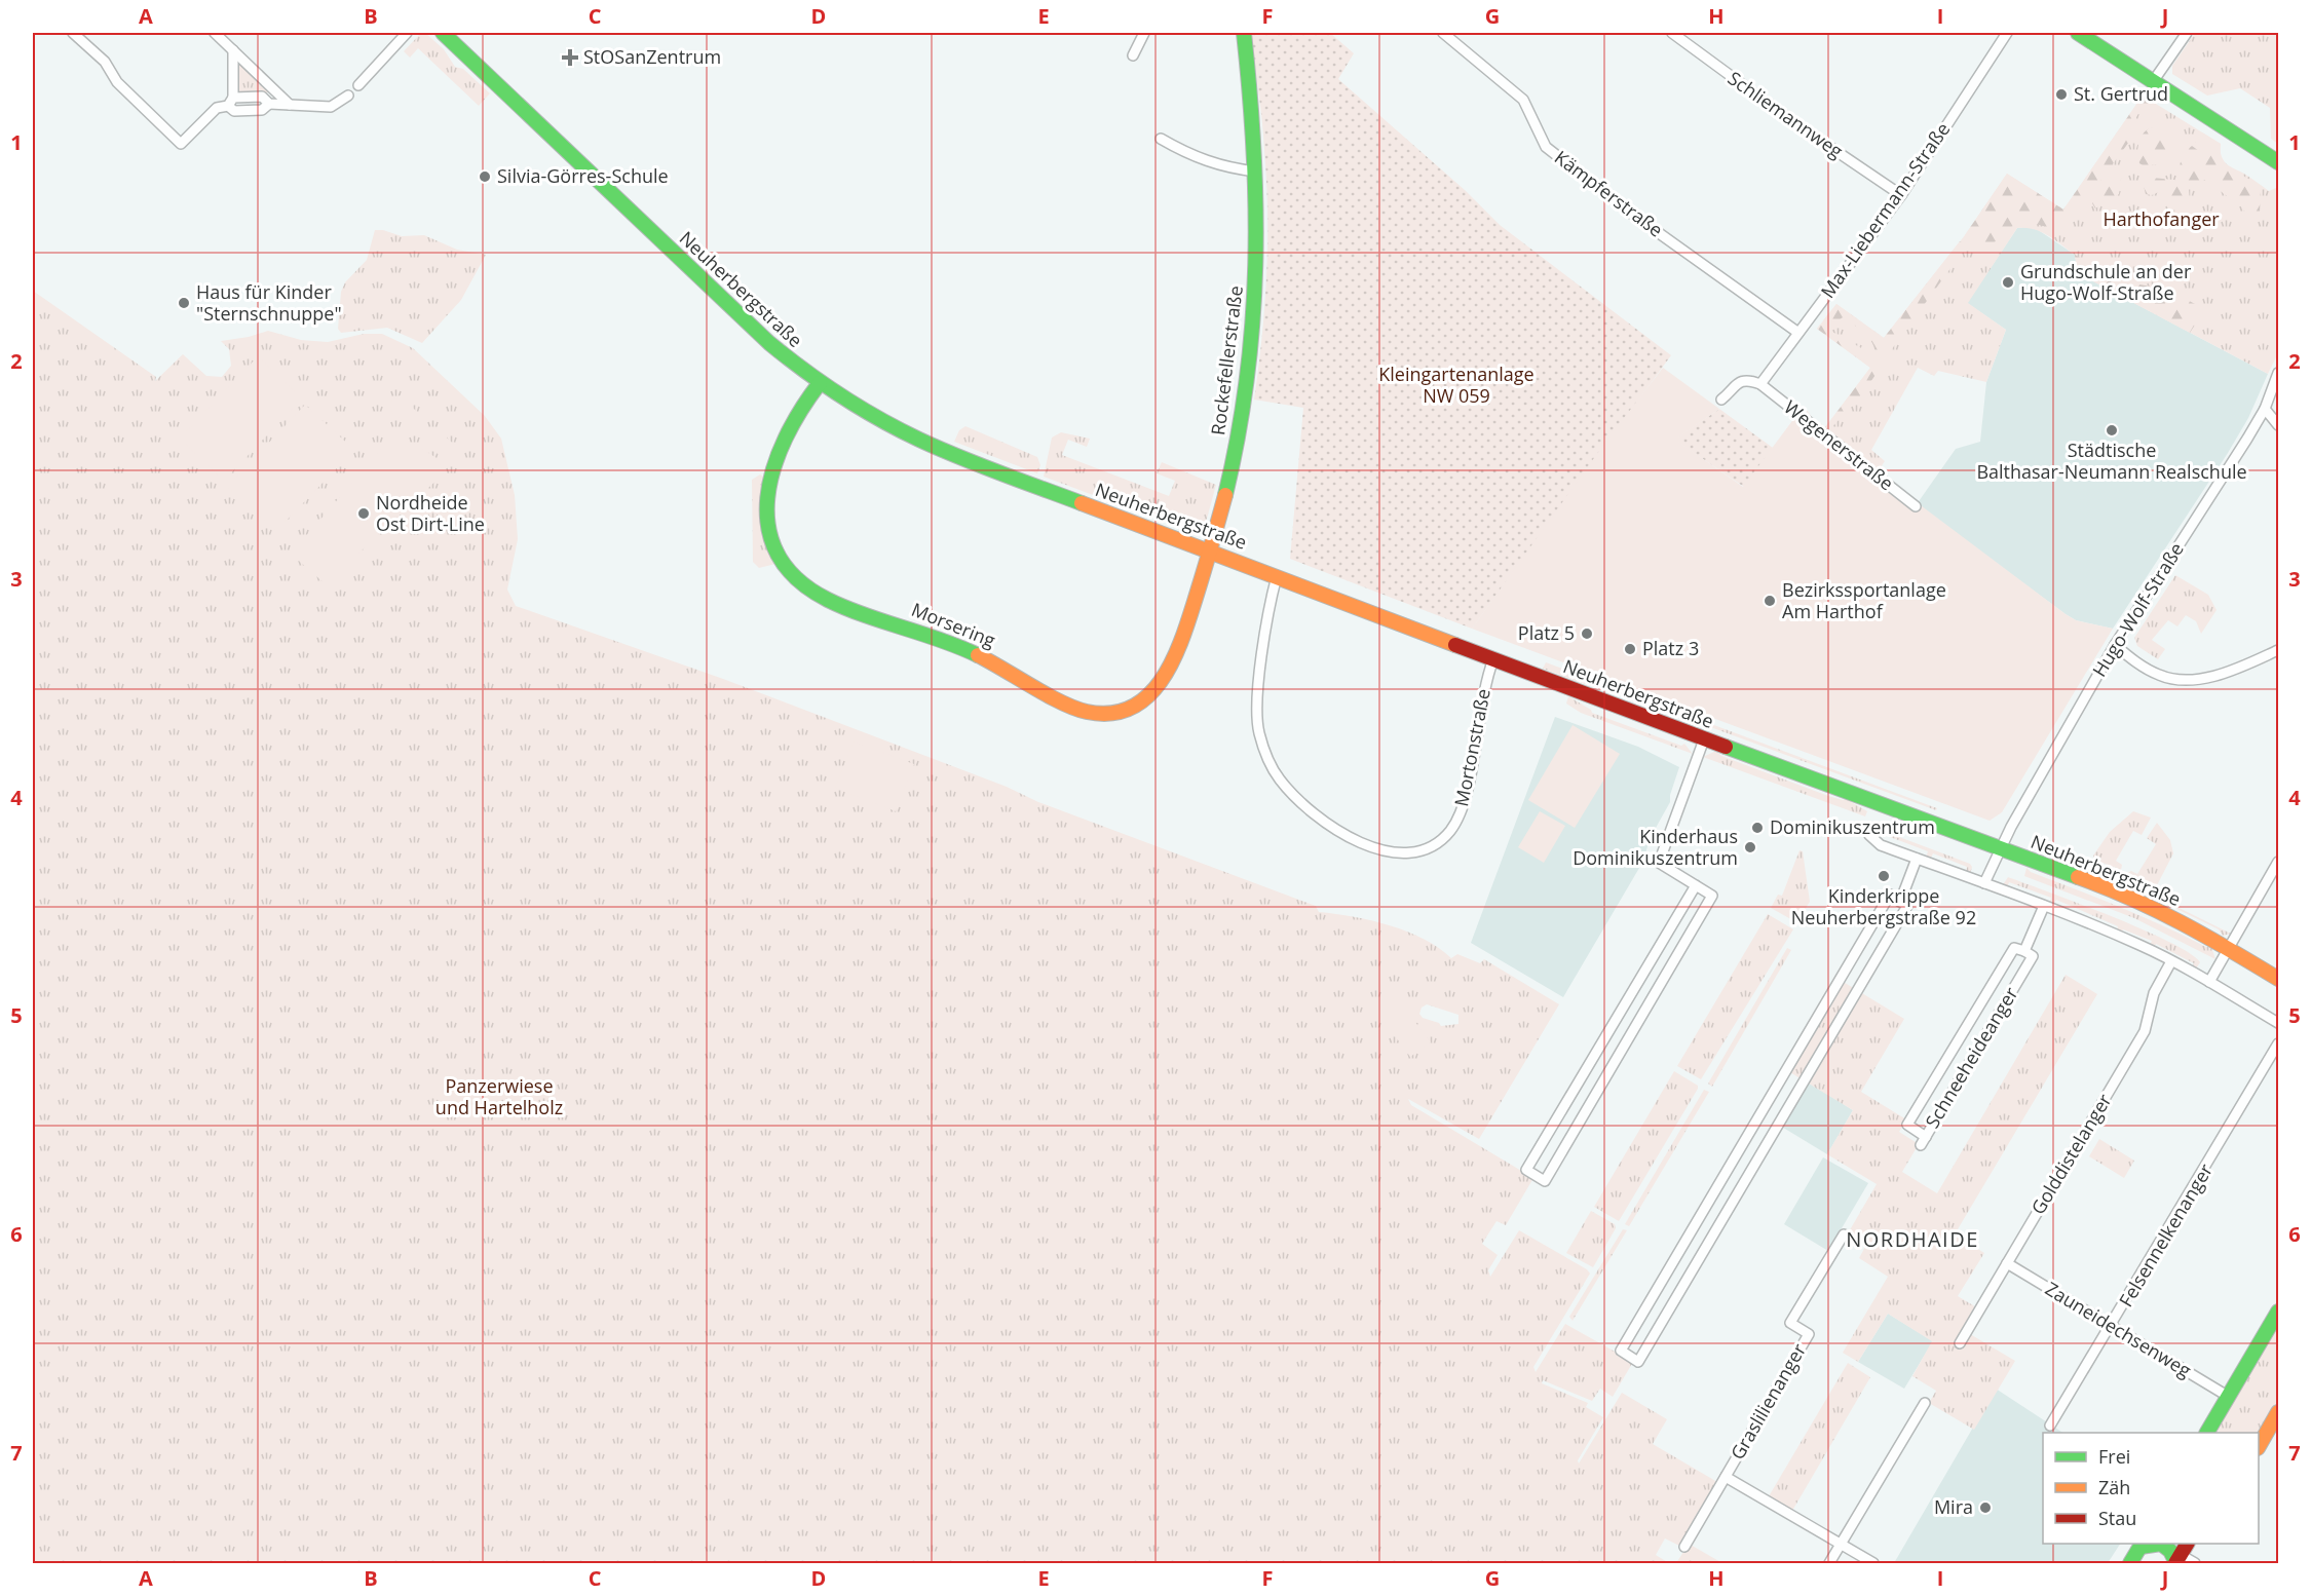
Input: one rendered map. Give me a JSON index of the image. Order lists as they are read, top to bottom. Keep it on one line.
{"streets":{"main road":["Neuherbergstraße","Rockefellerstraße","Morsering"],"street":["Schliemannweg","Kämpferstraße","Max-Liebermann-Straße","Wegenerstraße","Hugo-Wolf-Straße","Mortonstraße","Schneeheideanger","Golddistelanger","Felsennelkenanger","Zauneidechsenweg","Graslilienanger"]},"crossings":[["Schliemannweg","Max-Liebermann-Straße"],["Kämpferstraße","Max-Liebermann-Straße"],["Max-Liebermann-Straße","Wegenerstraße"],["Neuherbergstraße","Rockefellerstraße"],["Neuherbergstraße","Hugo-Wolf-Straße"],["Neuherbergstraße","Morsering"],["Neuherbergstraße","Mortonstraße"],["Rockefellerstraße","Morsering"],["Golddistelanger","Zauneidechsenweg"],["Felsennelkenanger","Zauneidechsenweg"]],"districts":["NORDHAIDE"],"parks":["Harthofanger","Kleingartenanlage NW 059","Panzerwiese und Hartelholz"],"places":{"health":["StOSanZentrum"],"other":["St. Gertrud","Silvia-Görres-Schule","Grundschule an der Hugo-Wolf-Straße","Haus für Kinder \"Sternschnuppe\"","Städtische Balthasar-Neumann Realschule","Nordheide Ost Dirt-Line","Bezirkssportanlage Am Harthof","Platz 5","Platz 3","Dominikuszentrum","Kinderhaus Dominikuszentrum","Kinderkrippe Neuherbergstraße 92","Mira"]},"legend":["Frei","Zäh","Stau"],"grid":{"columns":["A","B","C","D","E","F","G","H","I","J"],"rows":["1","2","3","4","5","6","7"]}}
